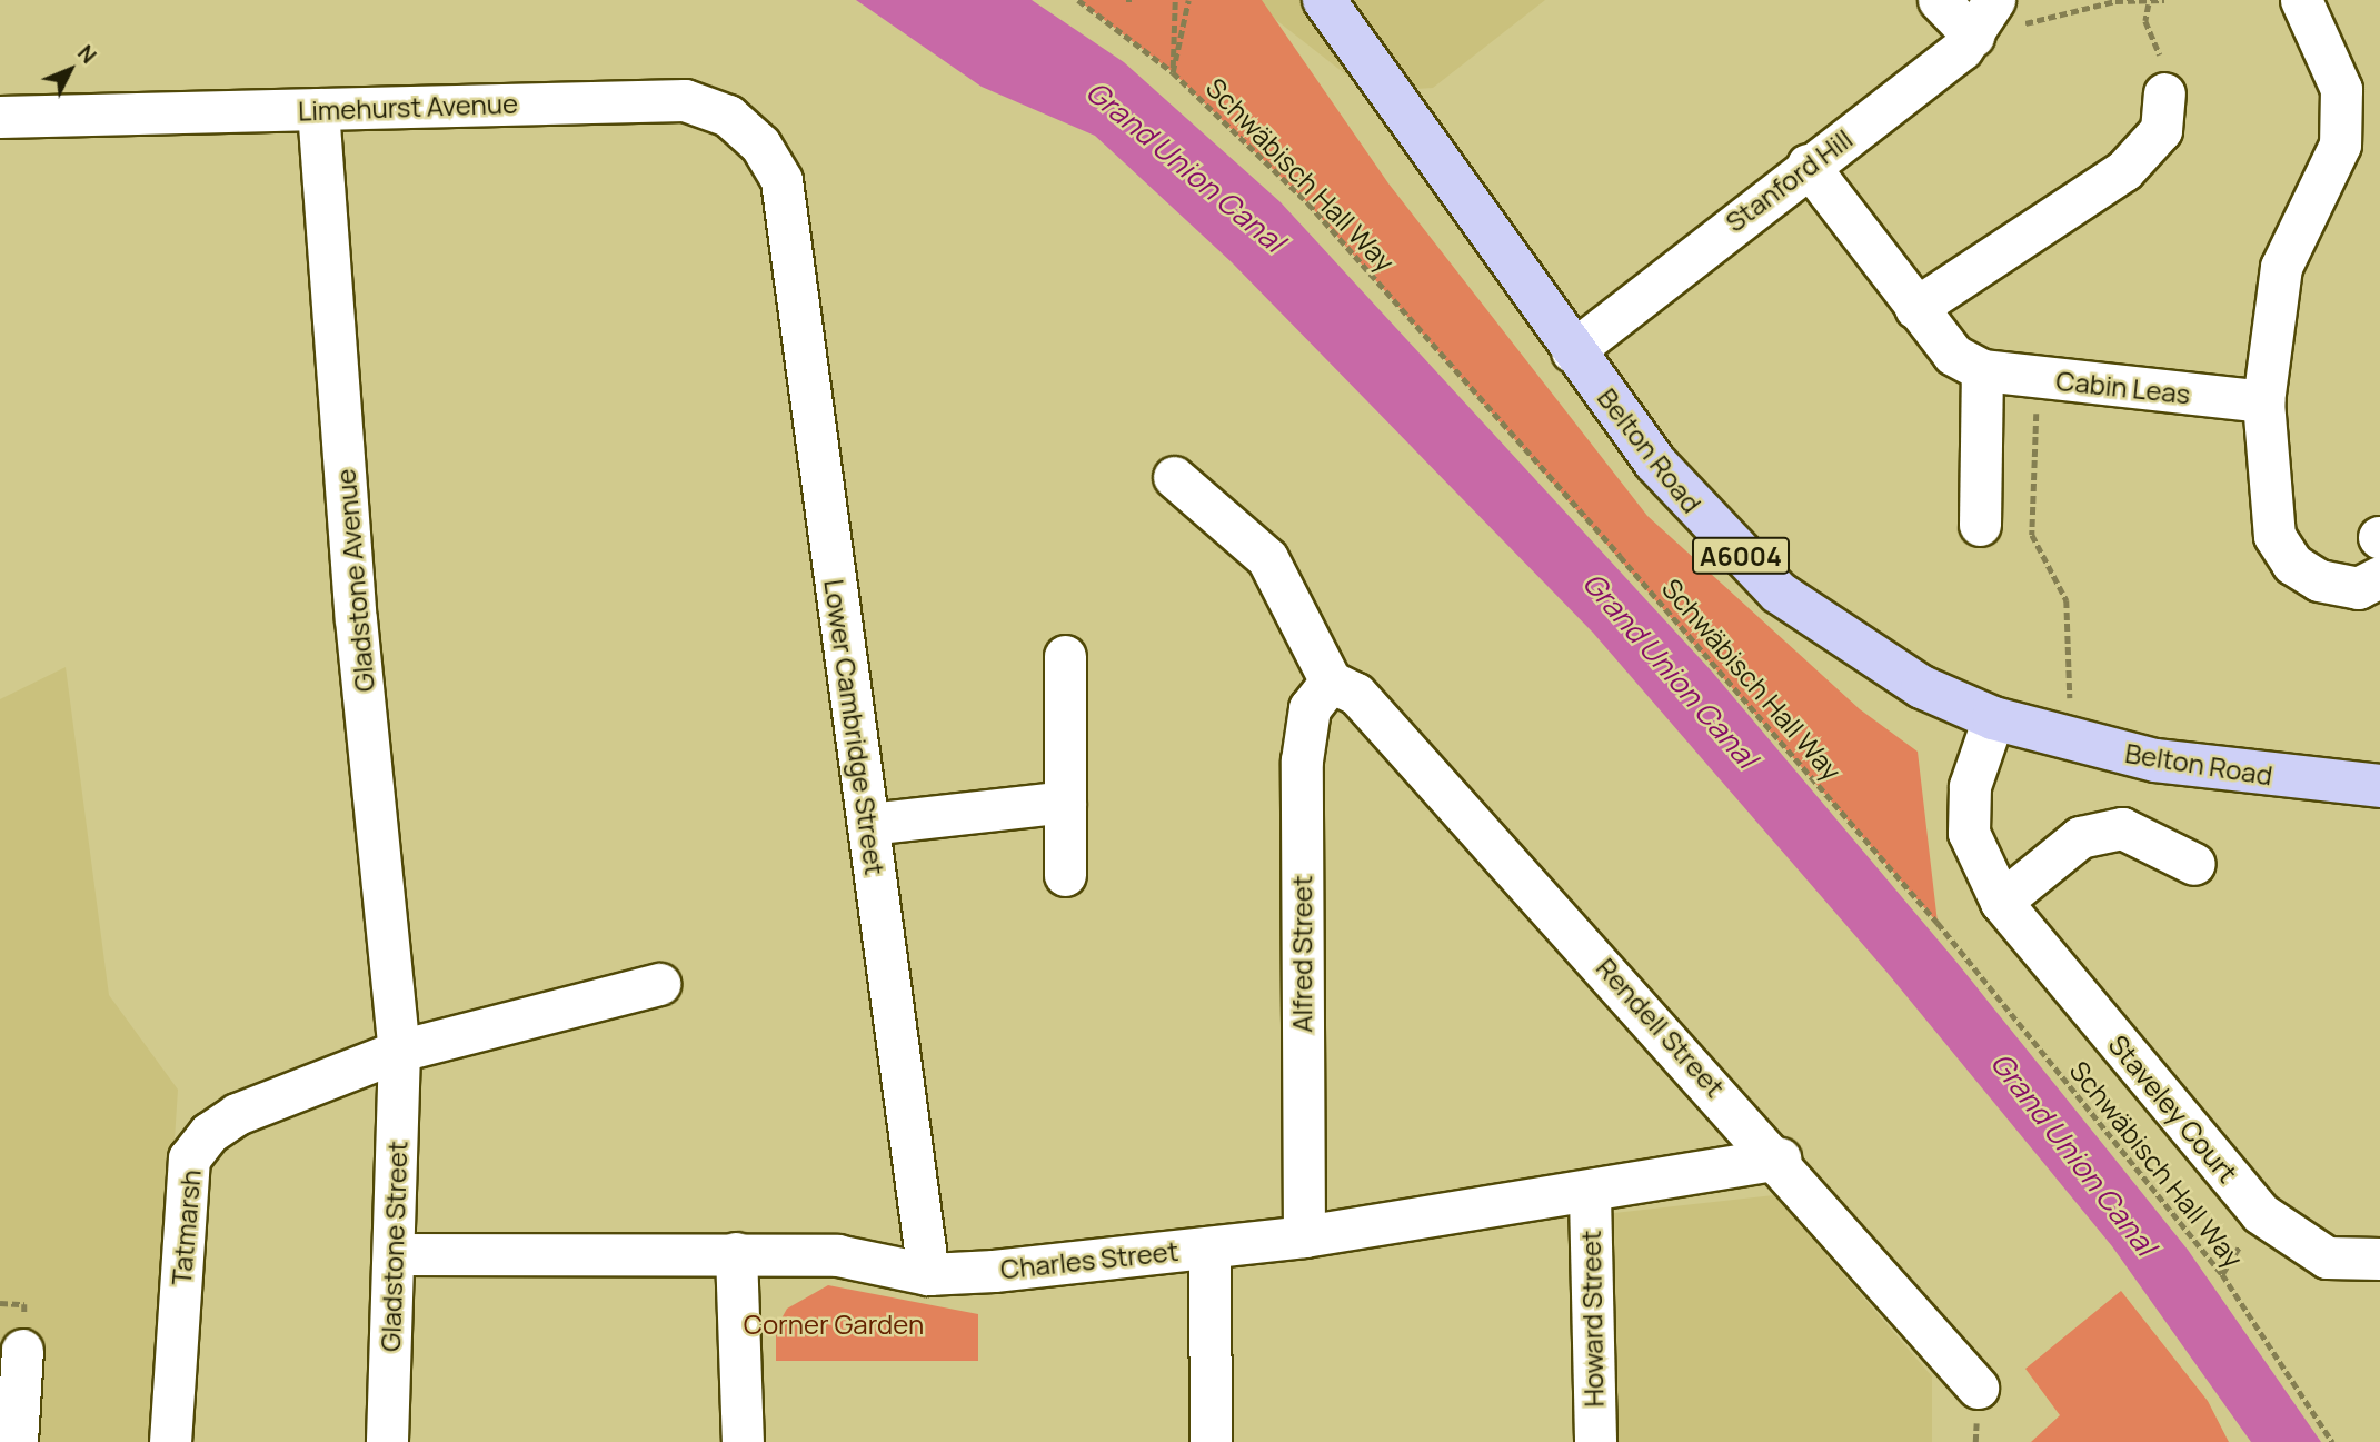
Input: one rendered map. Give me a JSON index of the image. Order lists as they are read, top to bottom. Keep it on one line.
{"streets":{"main road":["Belton Road","A6004"],"street":["Limehurst Avenue","Stanford Hill","Cabin Leas","Gladstone Avenue","Lower Cambridge Street","Alfred Street","Rendell Street","Staveley Court","Tatmarsh","Gladstone Street","Charles Street","Howard Street"],"path":["Schwäbisch Hall Way"]},"crossings":[["Limehurst Avenue","Gladstone Avenue"],["Limehurst Avenue","Lower Cambridge Street"],["Stanford Hill","Cabin Leas"],["Stanford Hill","Belton Road"],["Belton Road","Staveley Court"],["Gladstone Avenue","Tatmarsh"],["Gladstone Avenue","Gladstone Street"],["Lower Cambridge Street","Charles Street"],["Alfred Street","Rendell Street"],["Alfred Street","Charles Street"],["Rendell Street","Charles Street"],["Tatmarsh","Gladstone Street"],["Gladstone Street","Charles Street"],["Charles Street","Howard Street"]],"water":["Grand Union Canal"],"parks":["Corner Garden"],"north":"top right"}
